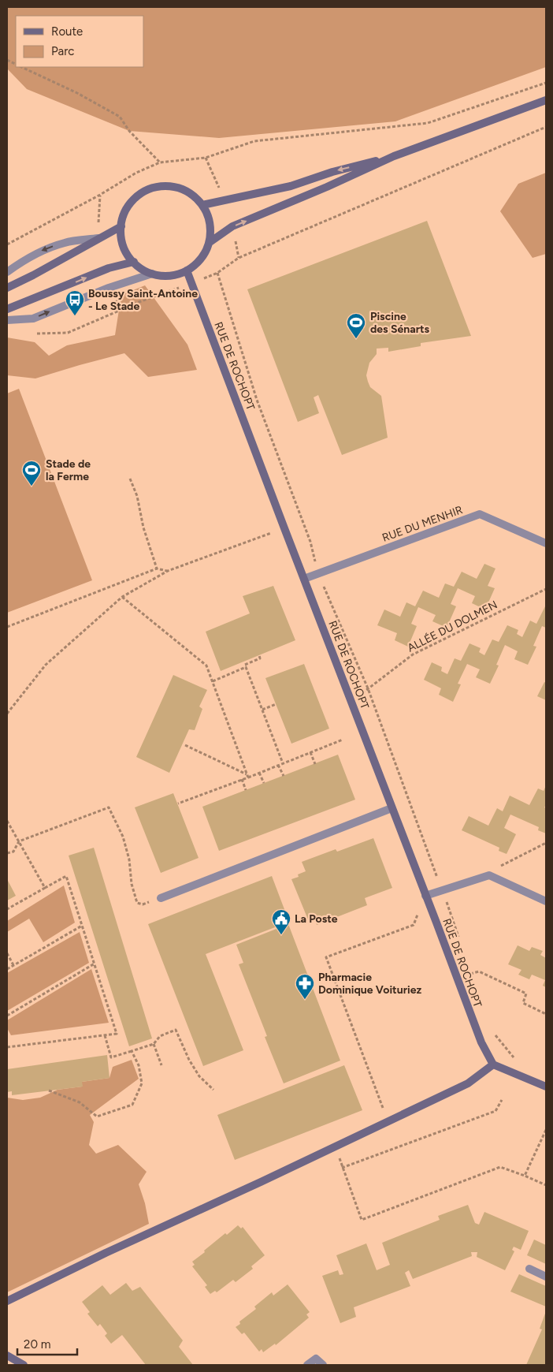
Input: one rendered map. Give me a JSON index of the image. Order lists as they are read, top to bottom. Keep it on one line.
{"streets":{"street":["RUE DE ROCHOPT","RUE DU MENHIR"],"path":["ALLÉE DU DOLMEN"]},"crossings":[["RUE DE ROCHOPT","RUE DU MENHIR"],["RUE DE ROCHOPT","ALLÉE DU DOLMEN"]],"places":{"bus stop":["Boussy Saint-Antoine - Le Stade"],"sports":["Piscine des Sénarts","Stade de la Ferme"],"public building":["La Poste"],"pharmacy":["Pharmacie Dominique Voituriez"]},"legend":["Route","Parc"],"scale_bar":"20 m"}
